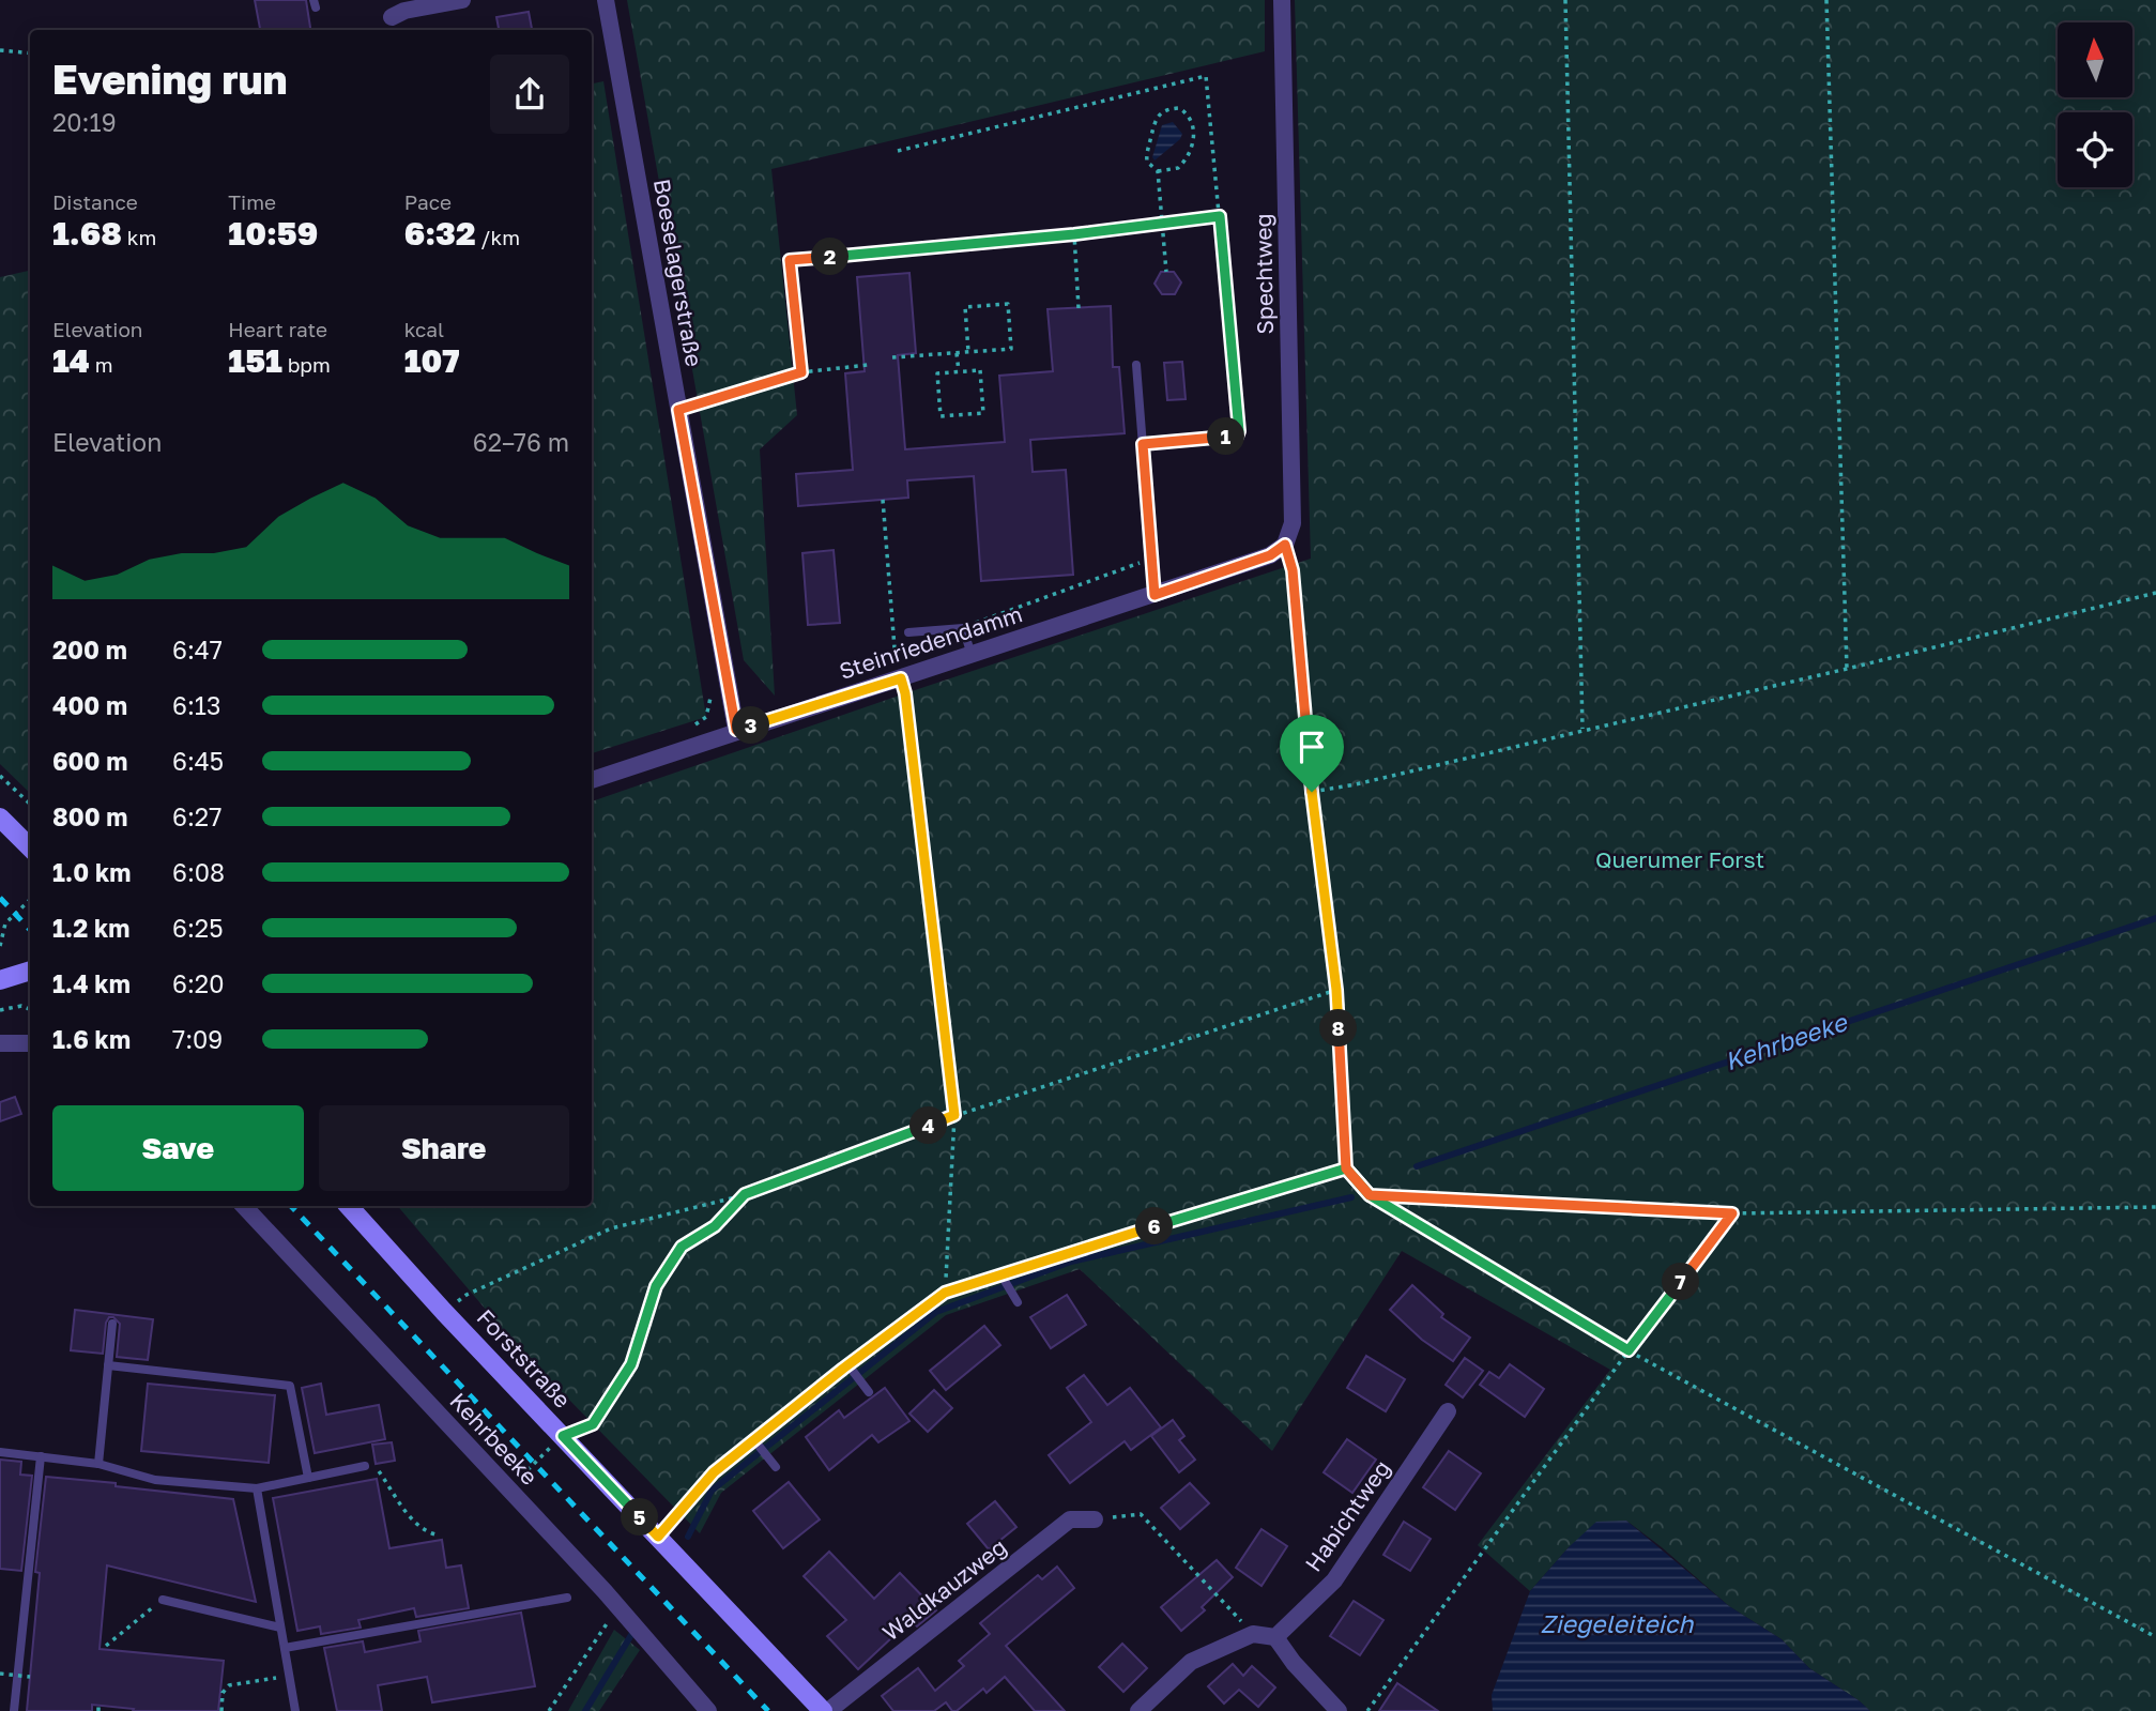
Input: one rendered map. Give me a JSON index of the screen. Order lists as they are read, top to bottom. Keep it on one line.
{"streets":{"main road":["Forststraße"],"street":["Boeselagerstraße","Spechtweg","Steinriedendamm","Kehrbeeke","Habichtweg","Waldkauzweg"]},"crossings":[["Boeselagerstraße","Steinriedendamm"],["Spechtweg","Steinriedendamm"],["Forststraße","Waldkauzweg"]],"water":["Kehrbeeke","Ziegeleiteich"],"parks":["Querumer Forst"],"north":"top","page":{"heading":["Evening run","20:19"],"stats":[["Distance","1.68 km"],["Time","10:59"],["Pace","6:32 /km"],["Elevation","14 m"],["Heart rate","151 bpm"],["kcal","107"]],"pins":["2","1","3","8","4","6","7","5"],"chart":["Elevation","62–76 m"],"list":[{"name":"200 m","note":"6:47"},{"name":"400 m","note":"6:13"},{"name":"600 m","note":"6:45"},{"name":"800 m","note":"6:27"},{"name":"1.0 km","note":"6:08"},{"name":"1.2 km","note":"6:25"},{"name":"1.4 km","note":"6:20"},{"name":"1.6 km","note":"7:09"}],"buttons":["Save","Share"]}}
